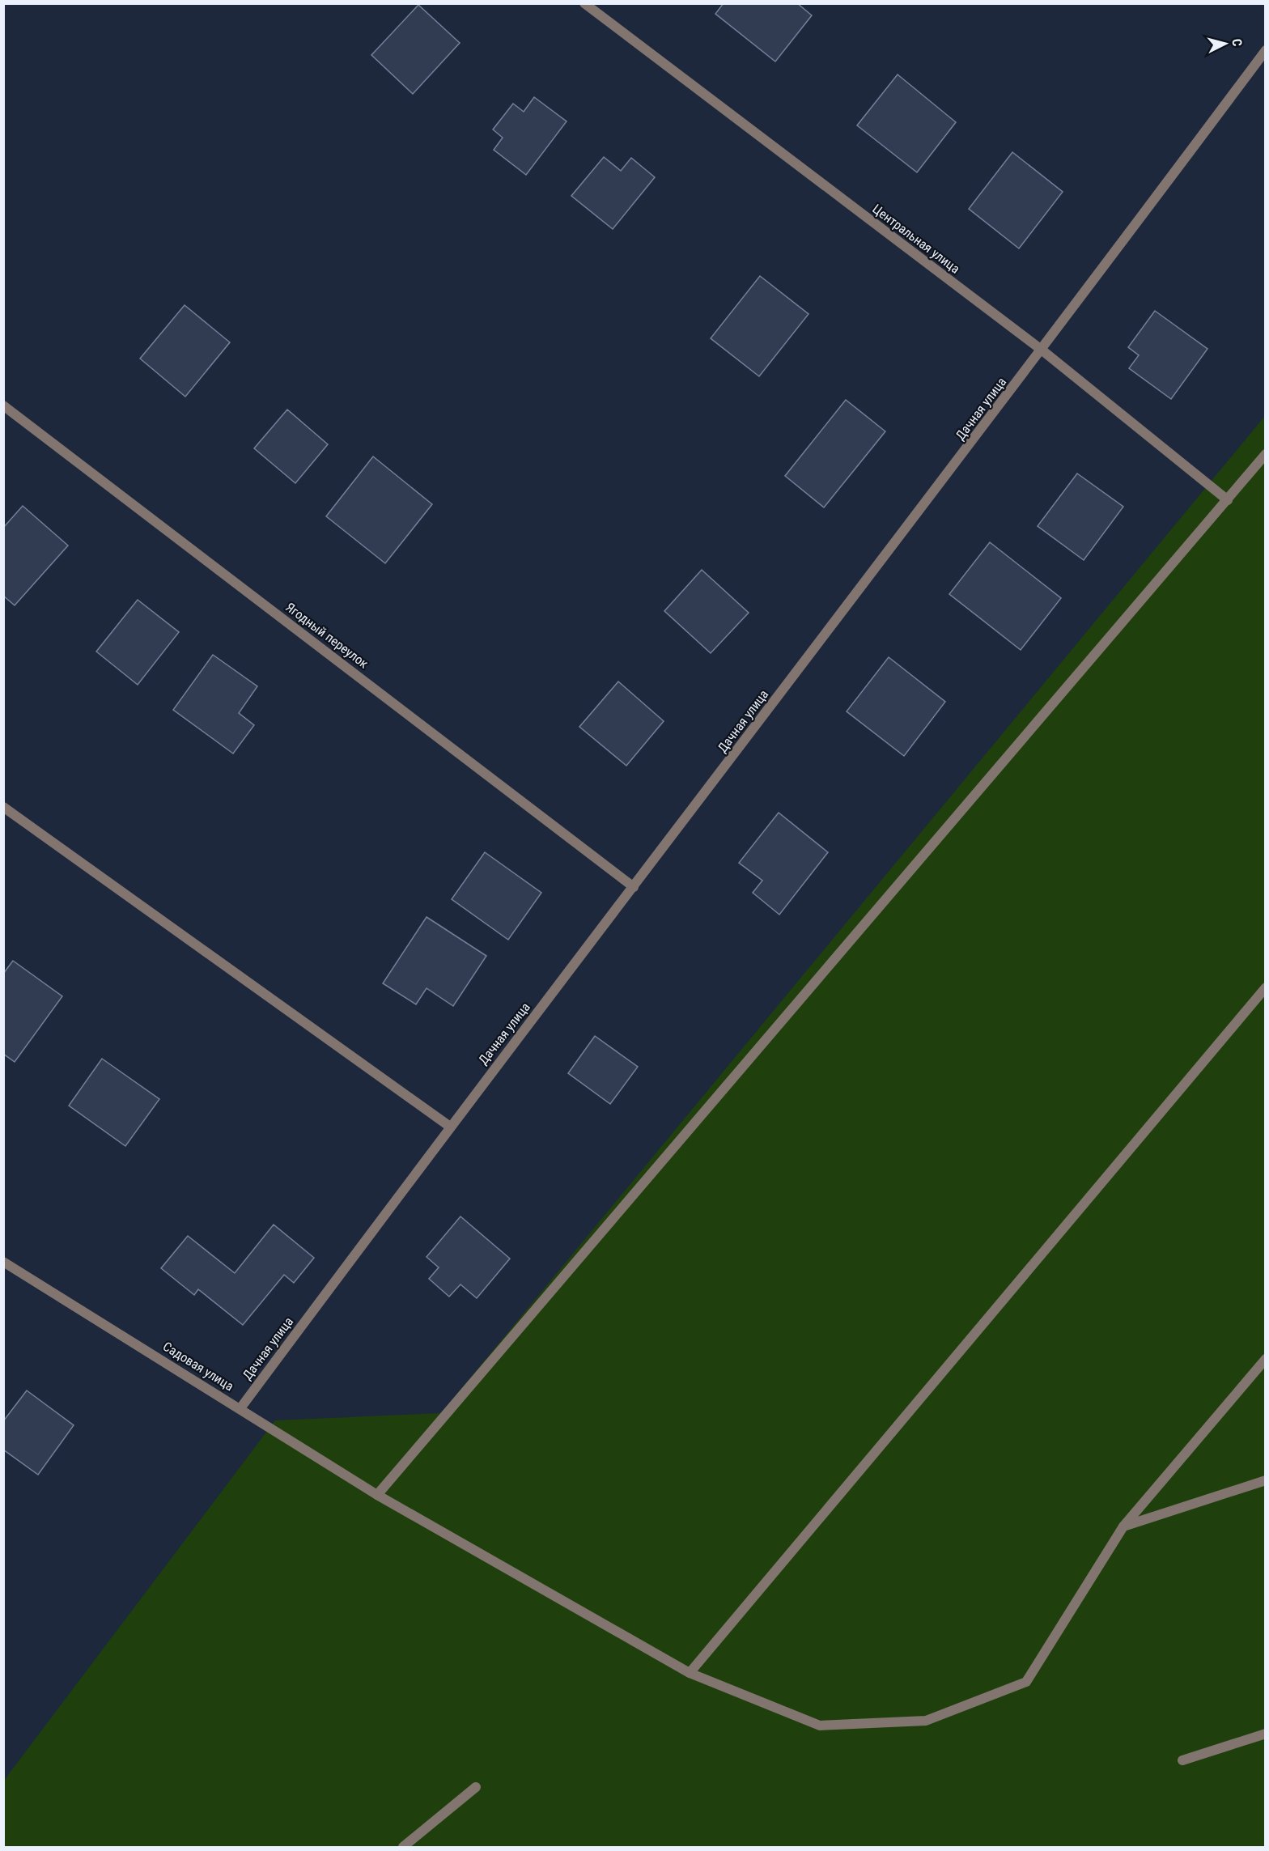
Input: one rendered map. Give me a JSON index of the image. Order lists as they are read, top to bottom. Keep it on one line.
{"streets":{"street":["Центральная улица","Дачная улица","Ягодный переулок","Садовая улица"]},"crossings":[["Центральная улица","Дачная улица"],["Дачная улица","Ягодный переулок"],["Дачная улица","Садовая улица"]],"north":"right"}
